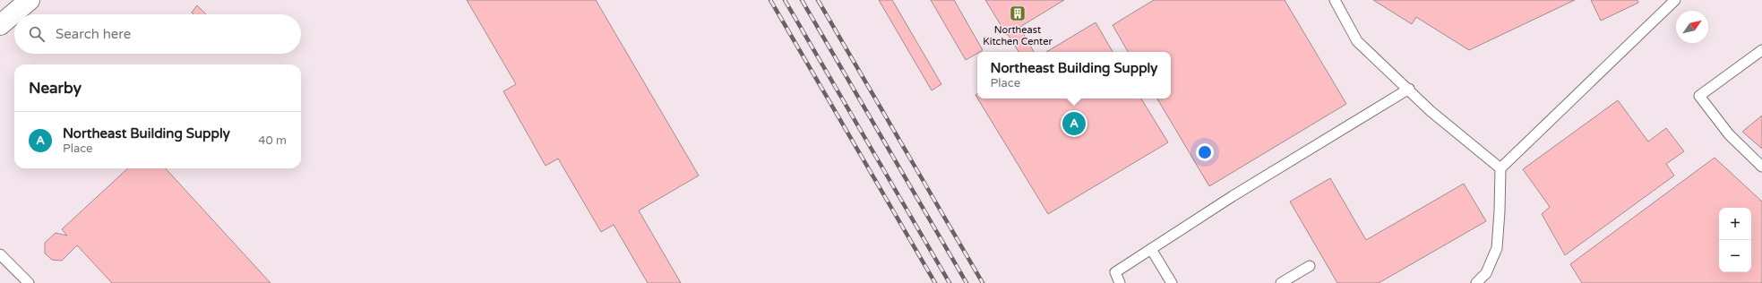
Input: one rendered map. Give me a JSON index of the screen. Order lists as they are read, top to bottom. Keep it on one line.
{"places":{"building":["Northeast Kitchen Center"]},"north":"top right","page":{"search":"Search here","popup":["Northeast Building Supply","Place"],"heading":"Nearby","pins":"A","list":[{"mark":"A","name":"Northeast Building Supply","note":"Place","value":"40 m"}],"map_buttons":["+","−"]}}
